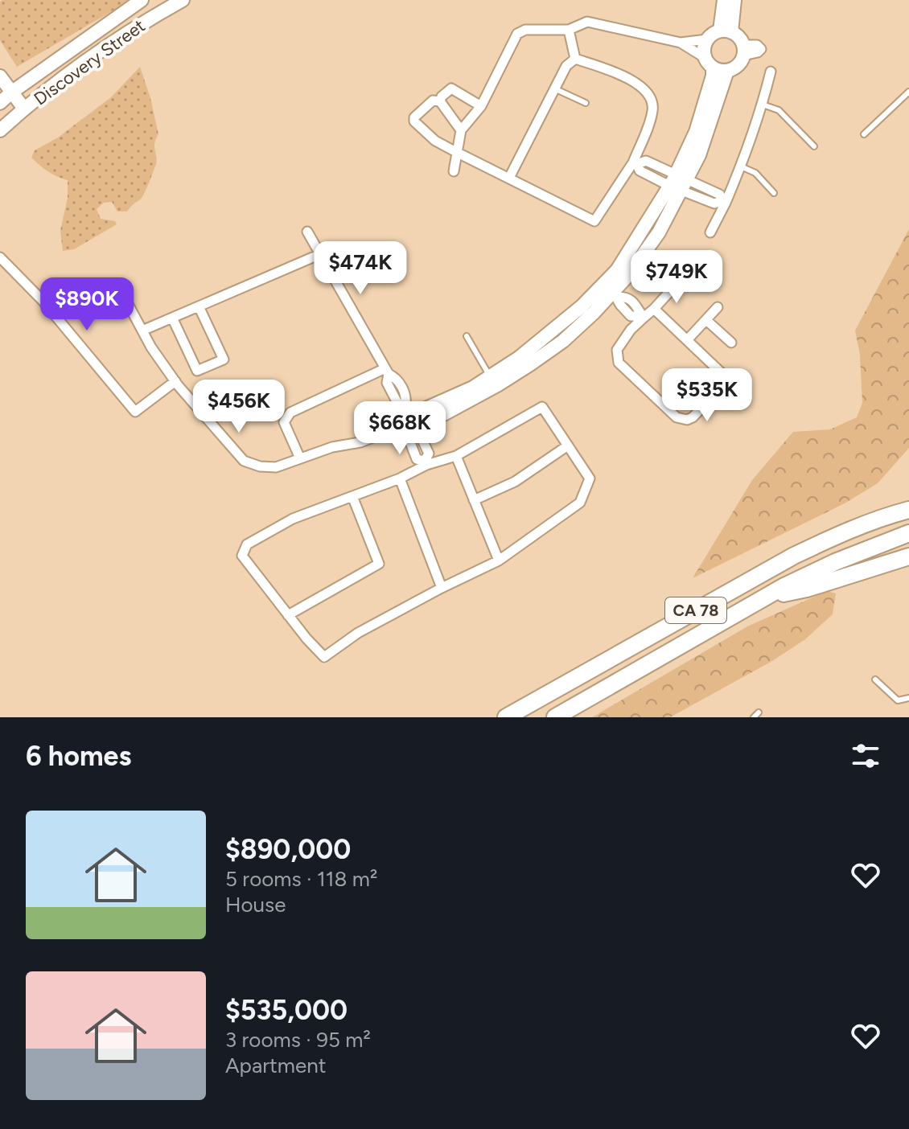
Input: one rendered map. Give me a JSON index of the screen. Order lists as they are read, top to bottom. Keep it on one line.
{"streets":{"highway":["CA 78"],"street":["Discovery Street"]},"page":{"price":["$474K","$749K","$890K","$535K","$456K","$668K"],"heading":"6 homes","list":[{"name":"$890,000","note":"5 rooms · 118 m² · House"},{"name":"$535,000","note":"3 rooms · 95 m² · Apartment"}]}}
